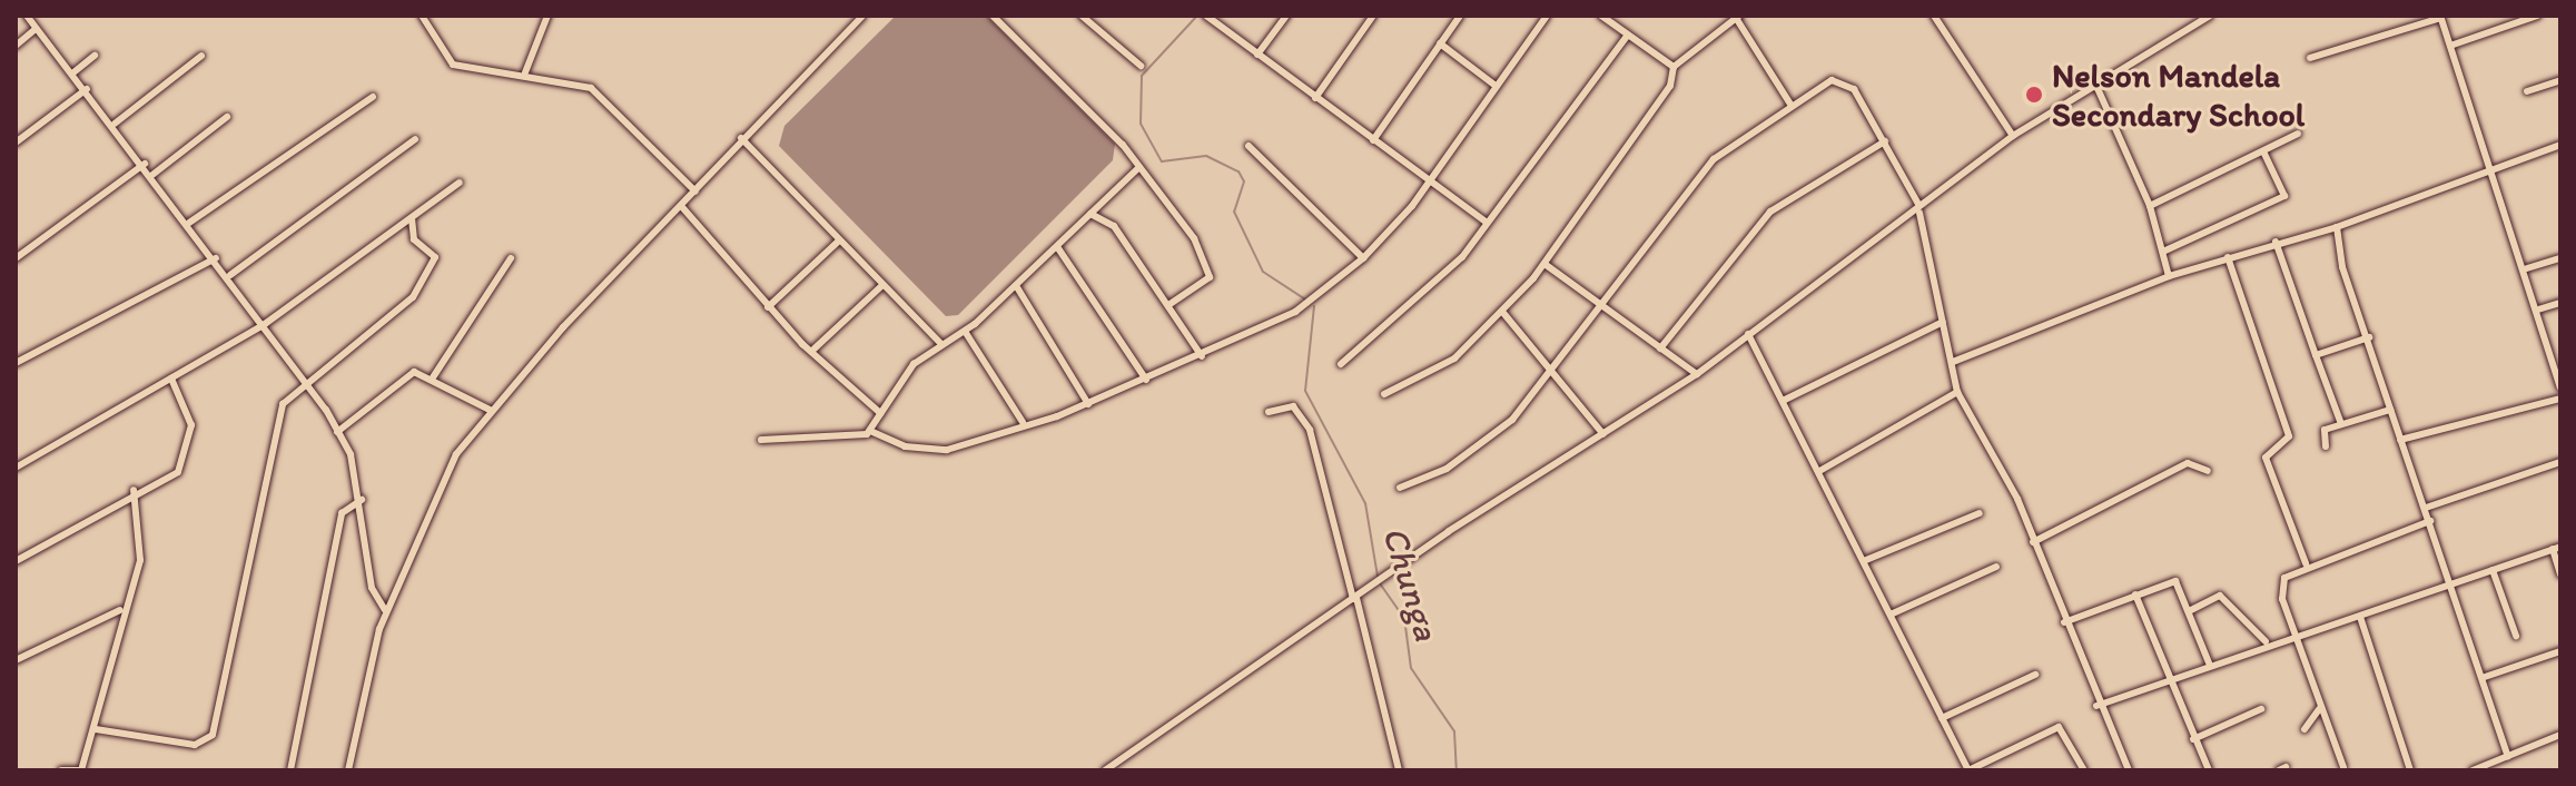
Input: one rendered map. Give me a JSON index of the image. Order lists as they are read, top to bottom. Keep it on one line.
{"water":["Chunga"],"places":["Nelson Mandela Secondary School"]}
